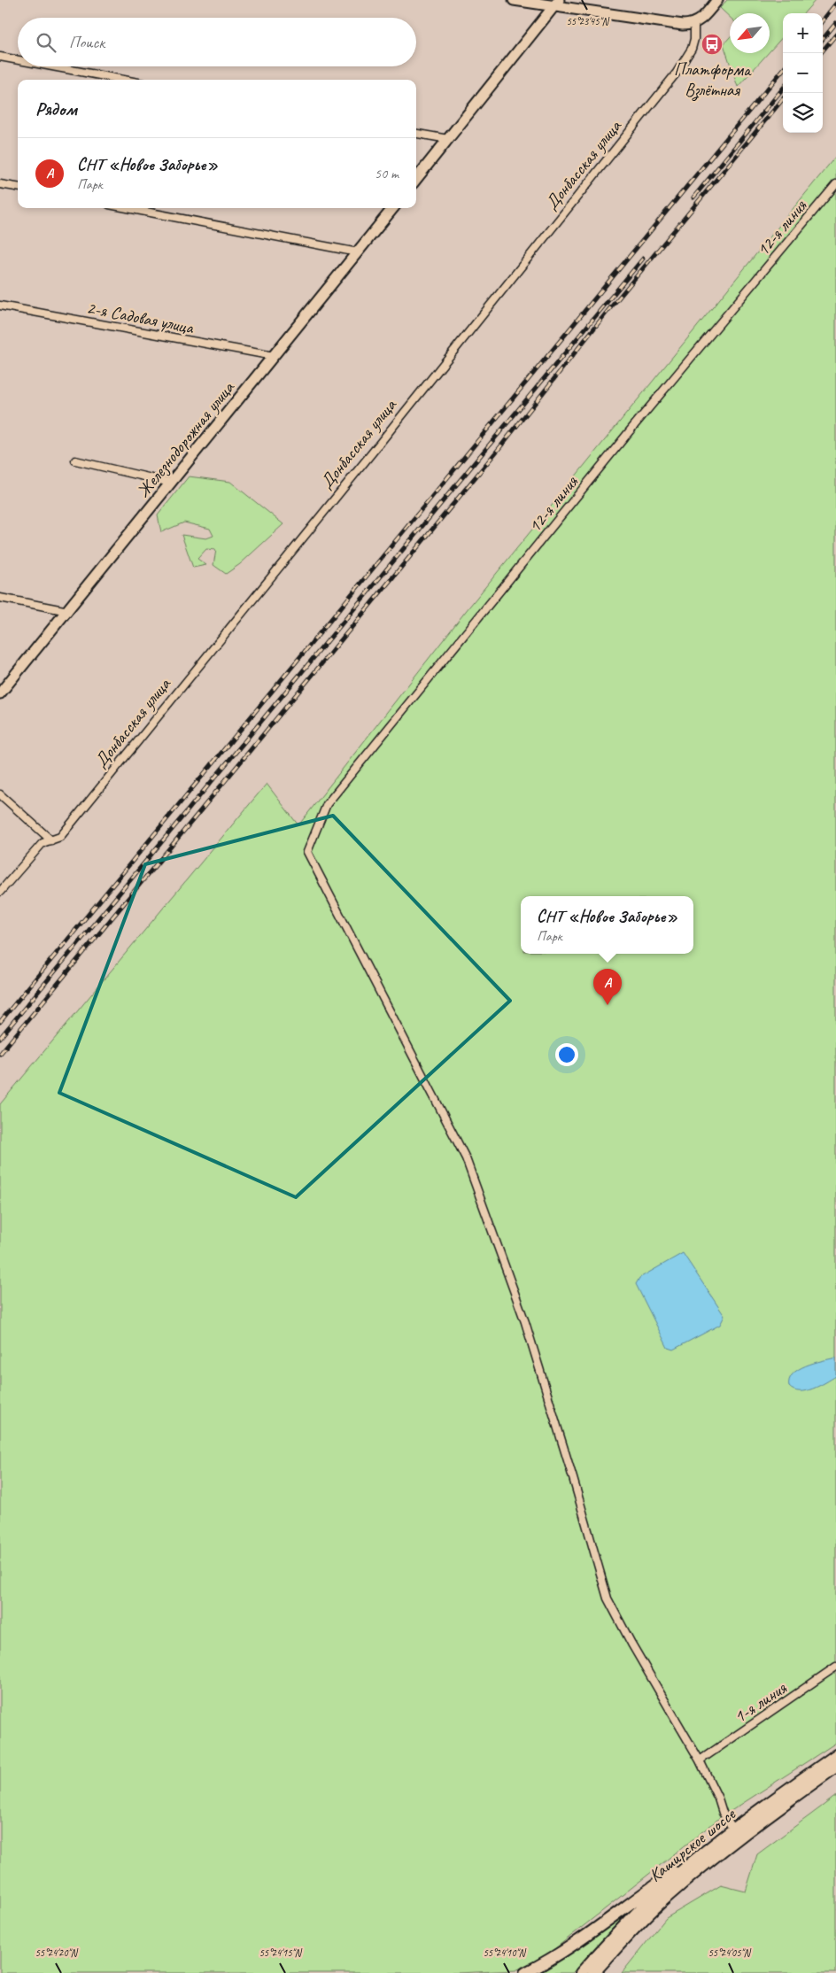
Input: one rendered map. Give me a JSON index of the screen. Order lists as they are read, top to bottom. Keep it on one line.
{"streets":{"main road":["Каширское шоссе"],"street":["Донбасская улица","12-я линия","2-я Садовая улица","Железнодорожная улица","1-я линия"]},"crossings":[["12-я линия","1-я линия"],["2-я Садовая улица","Железнодорожная улица"]],"places":{"bus stop":["Платформа Взлётная"]},"north":"bottom left","page":{"map_buttons":["+","−"],"search":"Поиск","heading":"Рядом","list":[{"mark":"A","name":"СНТ «Новое Заборье»","note":"Парк","value":"50 m"}],"popup":["СНТ «Новое Заборье»","Парк"],"pins":"A"},"coordinates":["55°23'45\"N","55°24'20\"N","55°24'15\"N","55°24'10\"N","55°24'05\"N"]}
